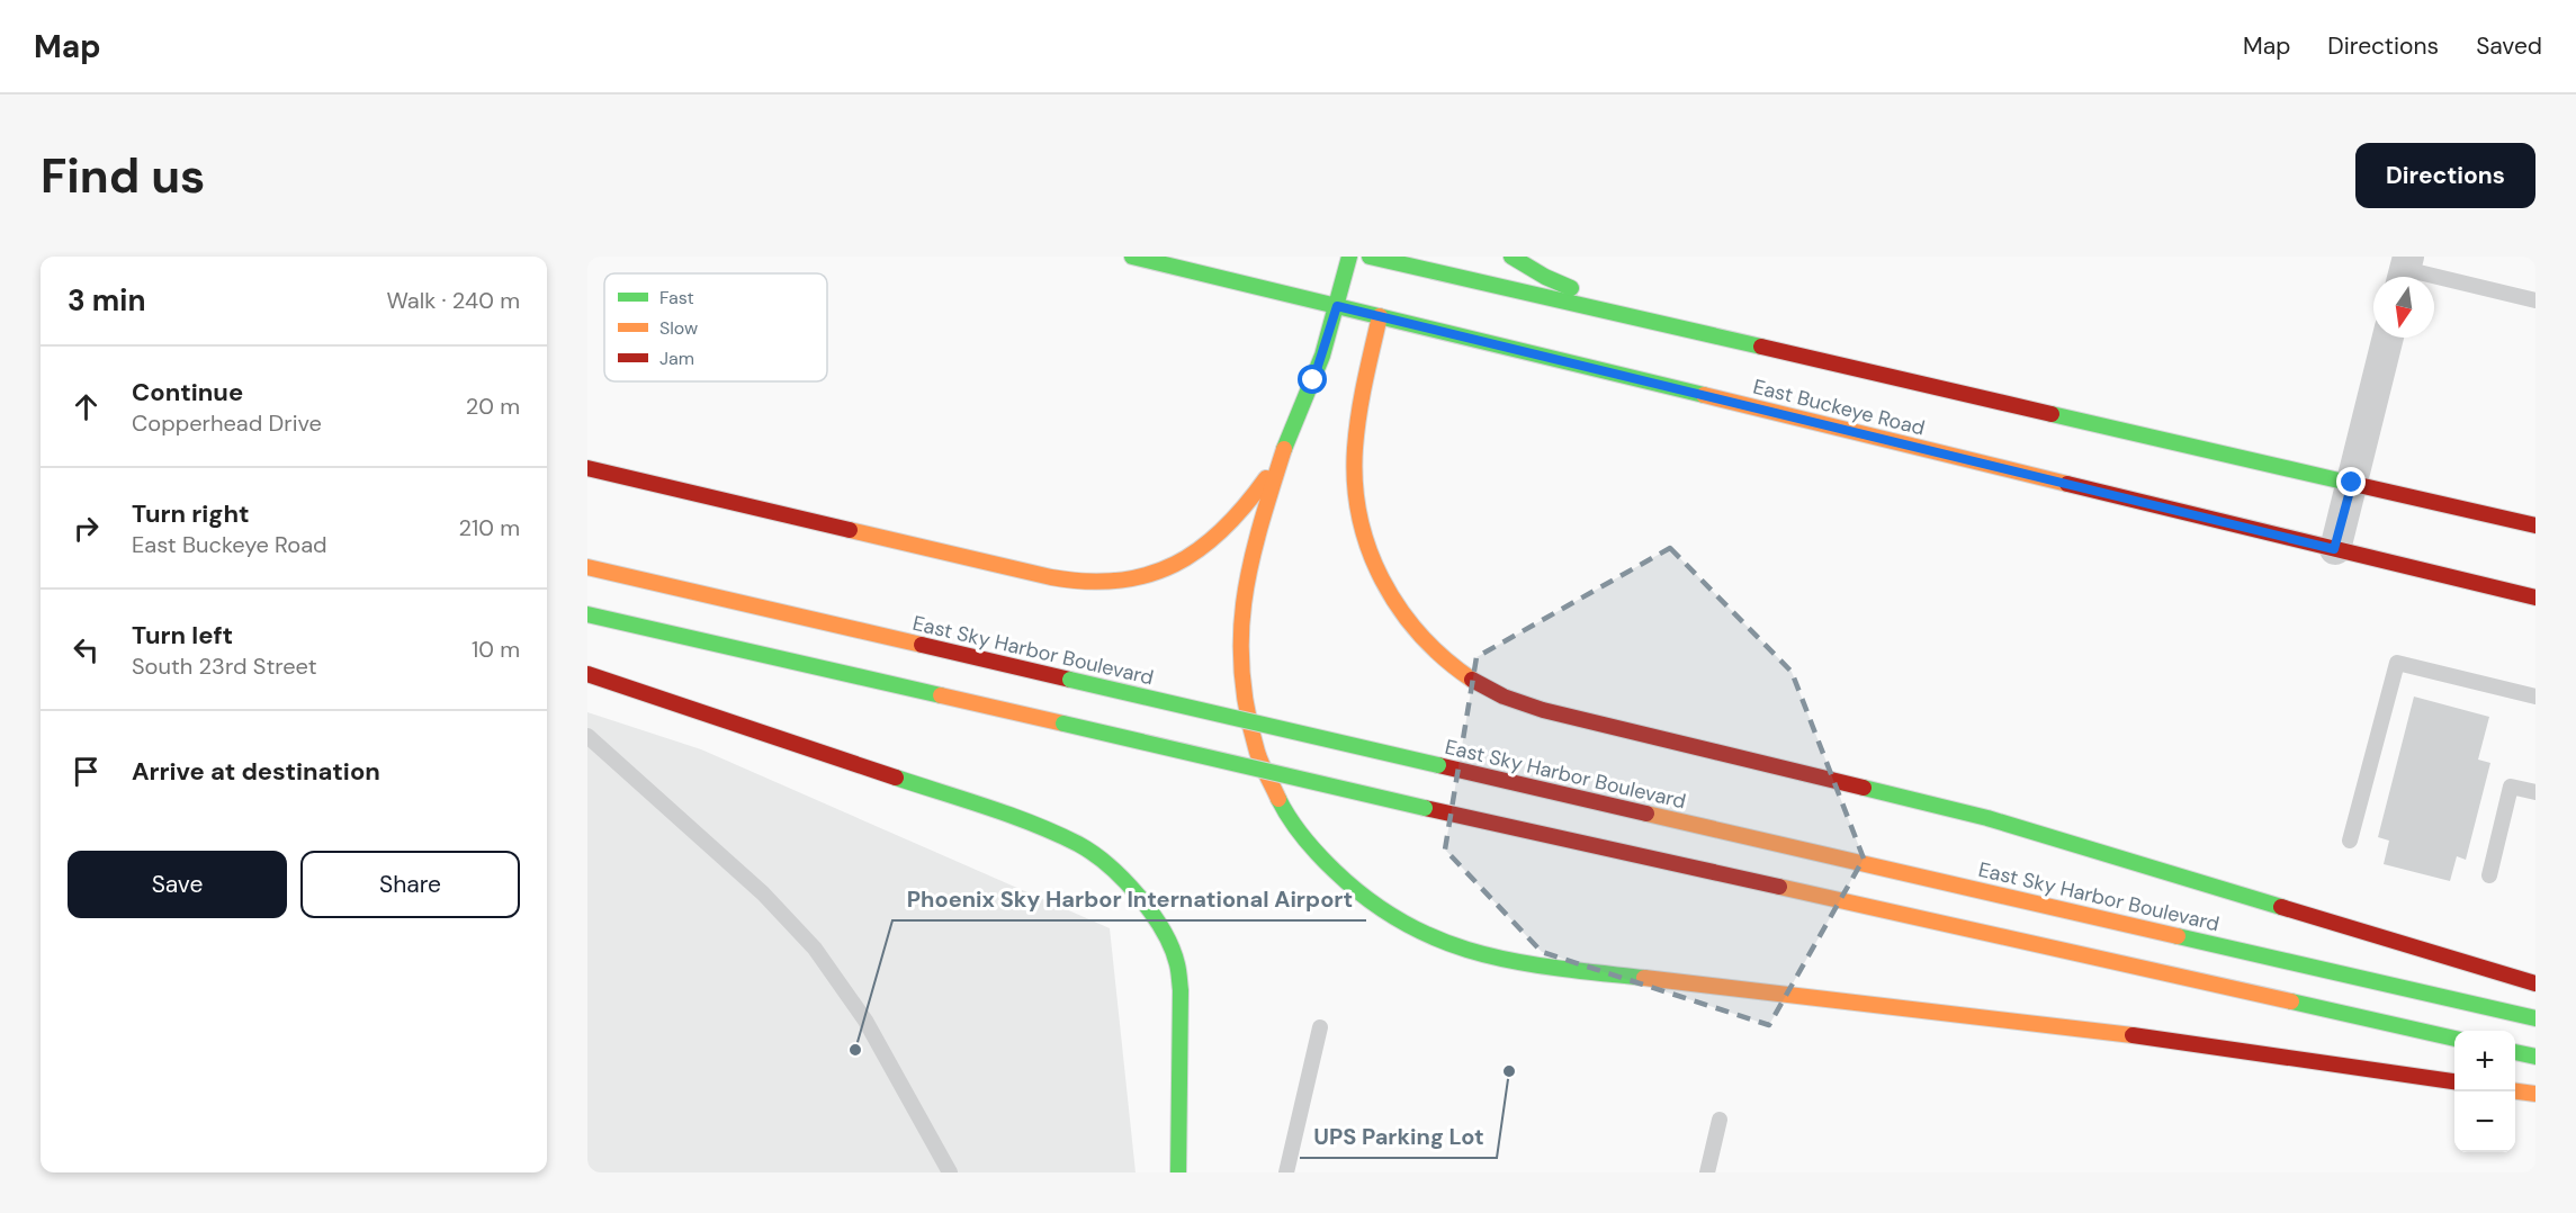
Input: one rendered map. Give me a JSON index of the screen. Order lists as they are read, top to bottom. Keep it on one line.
{"streets":{"main road":["East Buckeye Road","East Sky Harbor Boulevard"]},"places":["Phoenix Sky Harbor International Airport","UPS Parking Lot"],"legend":["Fast","Slow","Jam"],"north":"bottom","page":{"header":"Map","nav":["Map","Directions","Saved"],"buttons":["Directions",["Save","Share"]],"title":"Find us","heading":["3 min","Walk · 240 m"],"list":[["Continue","Copperhead Drive","20 m"],["Turn right","East Buckeye Road","210 m"],["Turn left","South 23rd Street","10 m"],"Arrive at destination"],"map_buttons":["+","−"]}}
